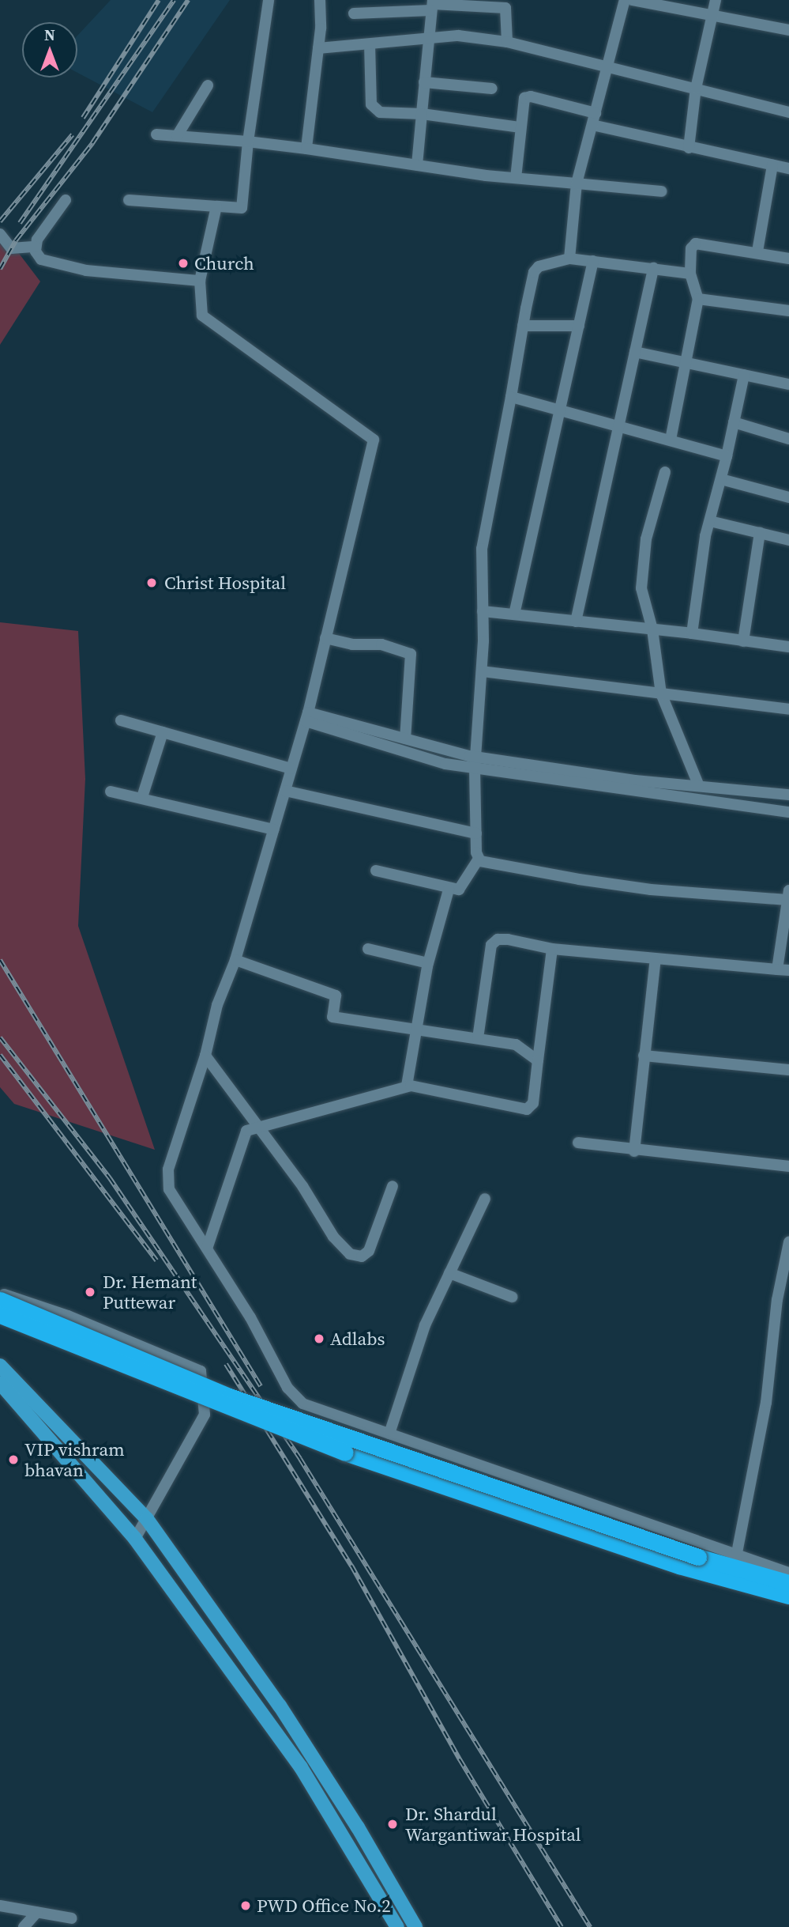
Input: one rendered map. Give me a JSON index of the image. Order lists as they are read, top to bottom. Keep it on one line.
{"places":["Church","Christ Hospital","Dr. Hemant Puttewar","Adlabs","VIP vishram bhavan","Dr. Shardul Wargantiwar Hospital","PWD Office No.2"],"north":"top"}
